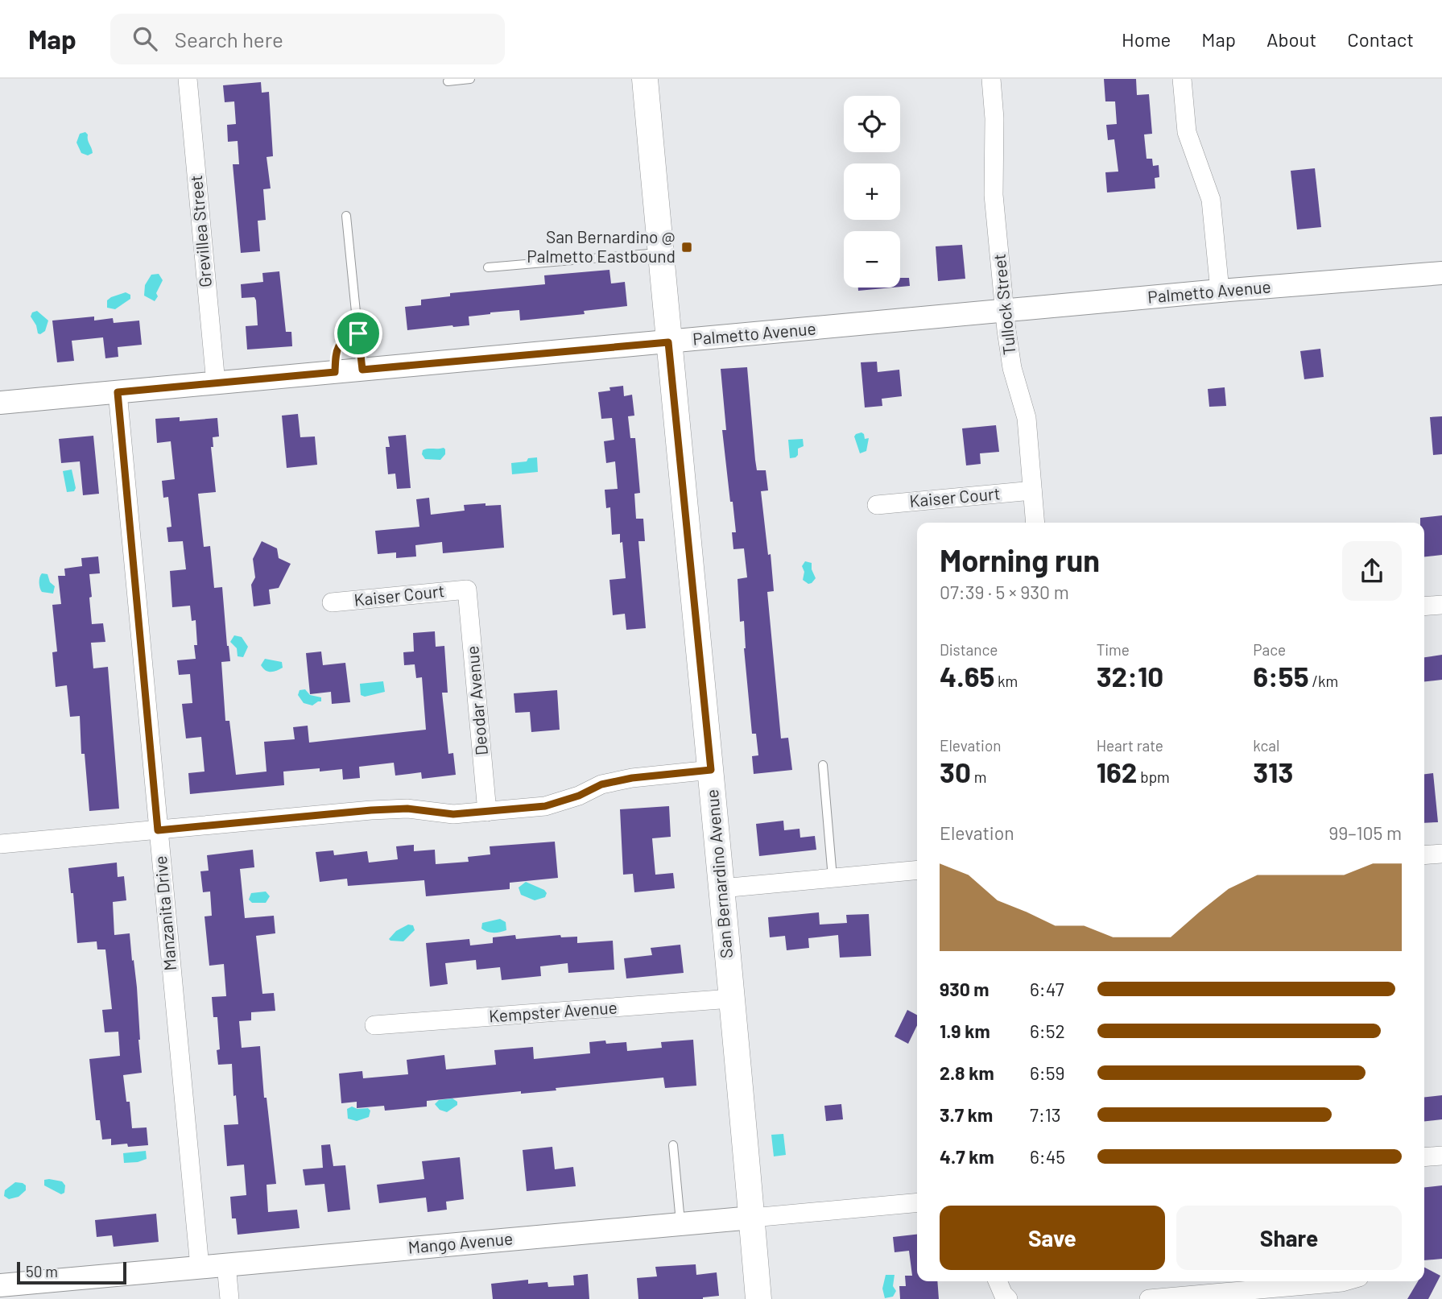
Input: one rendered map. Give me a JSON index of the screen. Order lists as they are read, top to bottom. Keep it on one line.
{"streets":{"main road":["San Bernardino Avenue"],"street":["Grevillea Street","Palmetto Avenue","Tullock Street","Kaiser Court","Deodar Avenue","Manzanita Drive","Kempster Avenue","Mango Avenue"]},"crossings":[["Grevillea Street","Palmetto Avenue"],["Palmetto Avenue","Tullock Street"],["Palmetto Avenue","San Bernardino Avenue"],["Palmetto Avenue","Manzanita Drive"],["Tullock Street","Kaiser Court"],["Kaiser Court","Deodar Avenue"],["San Bernardino Avenue","Kempster Avenue"],["San Bernardino Avenue","Mango Avenue"],["Manzanita Drive","Mango Avenue"]],"places":{"transit":["San Bernardino @ Palmetto Eastbound"]},"scale_bar":"50 m","page":{"header":"Map","search":"Search here","nav":["Home","Map","About","Contact"],"map_buttons":["+","−"],"heading":["Morning run","07:39 · 5 × 930 m"],"stats":[["Distance","4.65 km"],["Time","32:10"],["Pace","6:55 /km"],["Elevation","30 m"],["Heart rate","162 bpm"],["kcal","313"]],"chart":["Elevation","99–105 m"],"list":[{"name":"930 m","note":"6:47"},{"name":"1.9 km","note":"6:52"},{"name":"2.8 km","note":"6:59"},{"name":"3.7 km","note":"7:13"},{"name":"4.7 km","note":"6:45"}],"buttons":["Save","Share"],"scale":"50 m"}}
